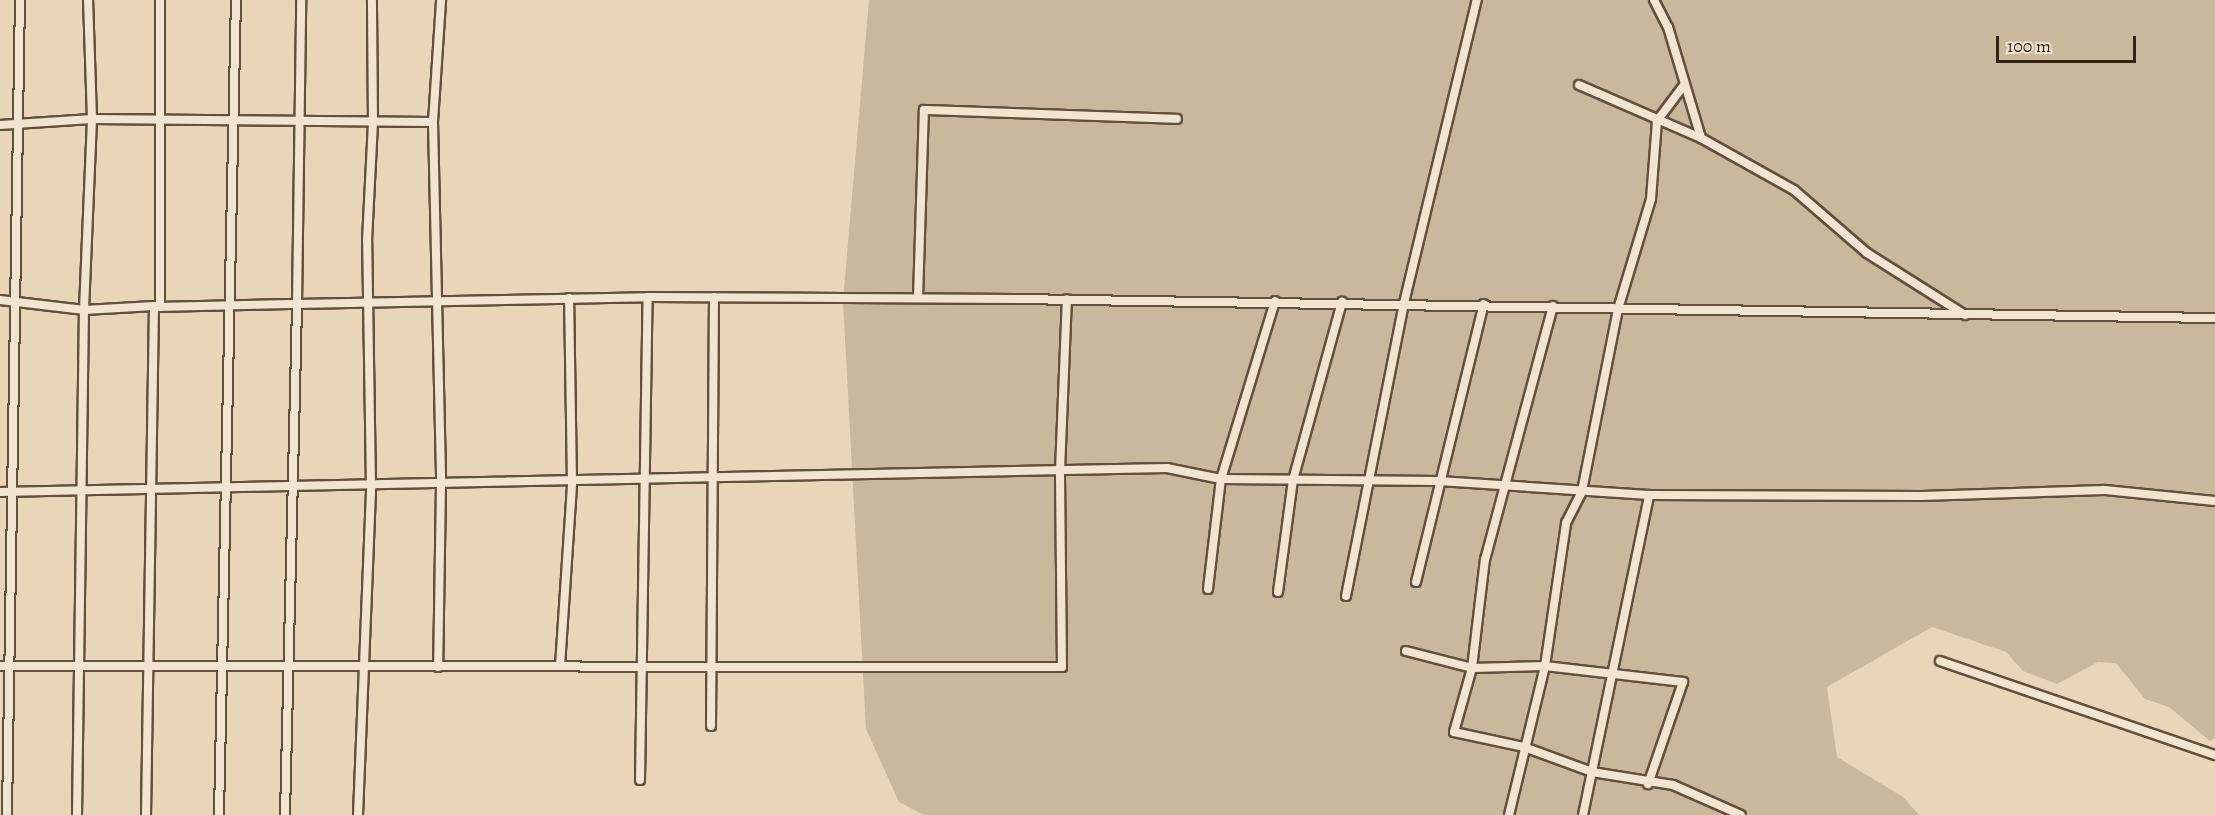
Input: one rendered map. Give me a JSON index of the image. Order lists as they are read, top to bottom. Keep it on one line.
{"scale_bar":"100 m"}
